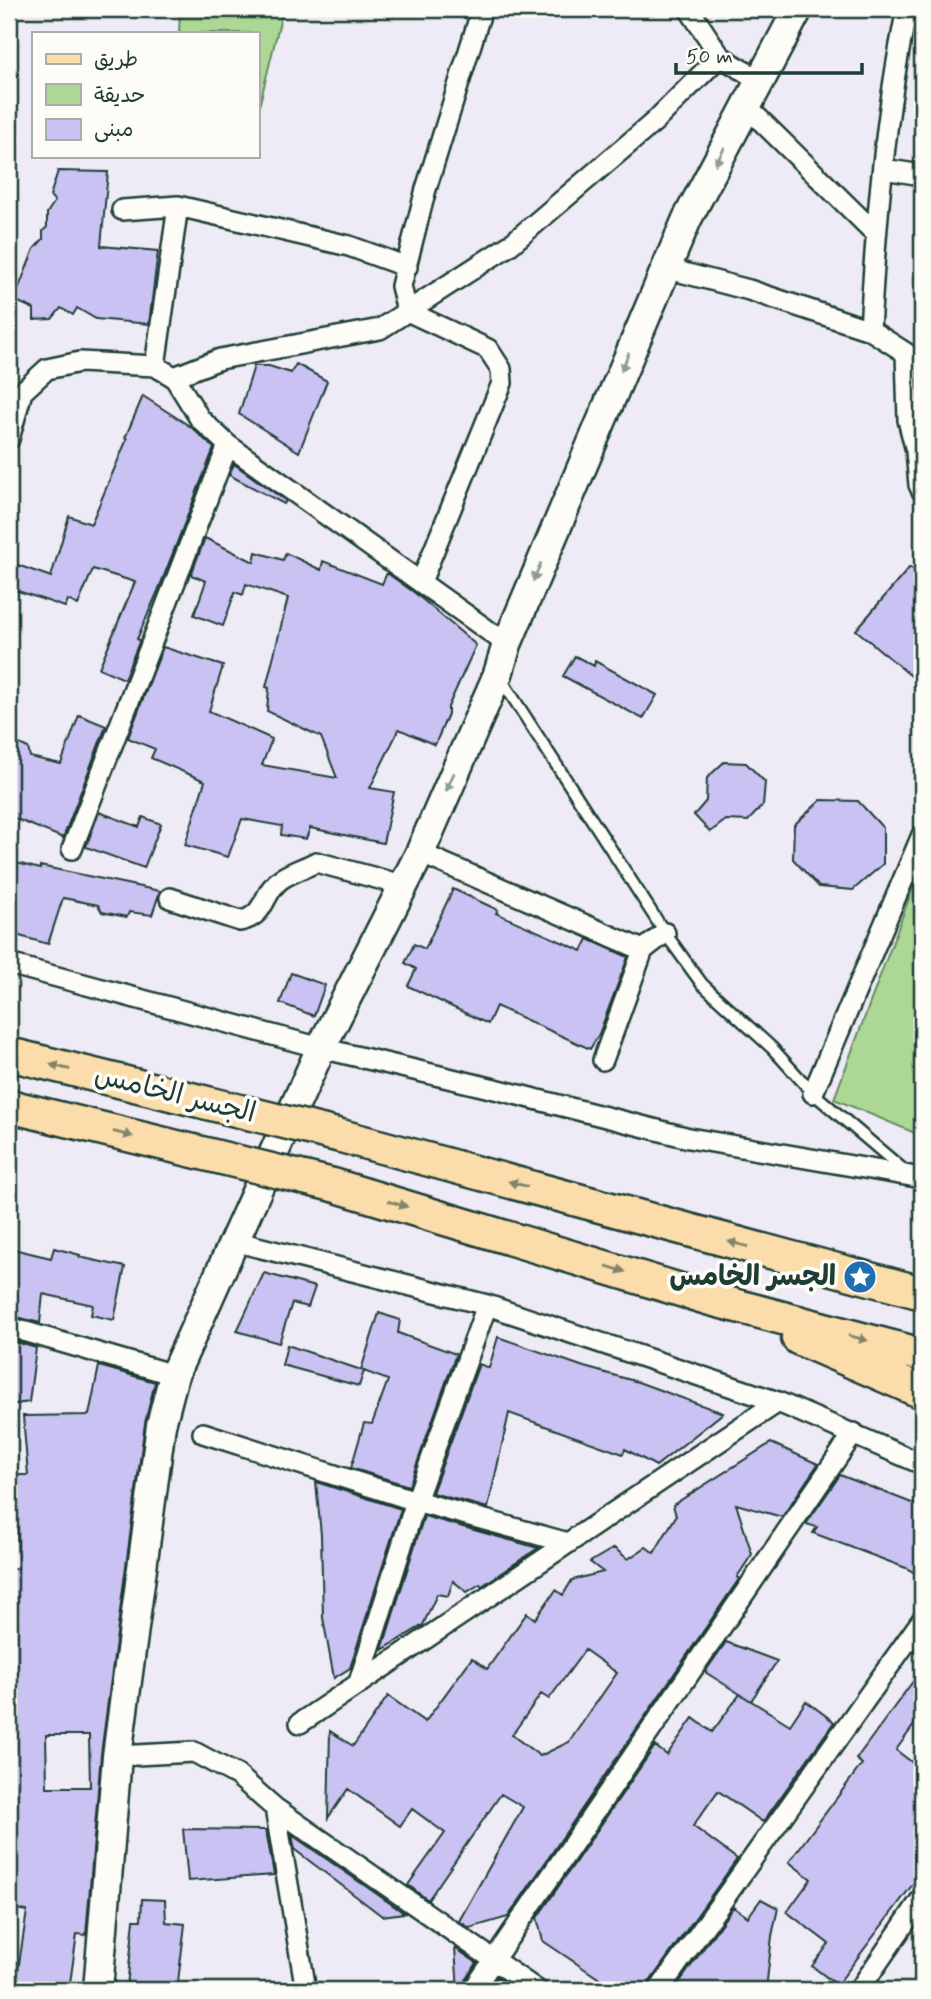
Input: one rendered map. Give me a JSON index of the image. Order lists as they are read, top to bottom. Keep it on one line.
{"streets":{"main road":["الجسر الخامس"]},"places":{"place":["الجسر الخامس"]},"legend":["طريق","حديقة","مبنى"],"scale_bar":"50 m"}
